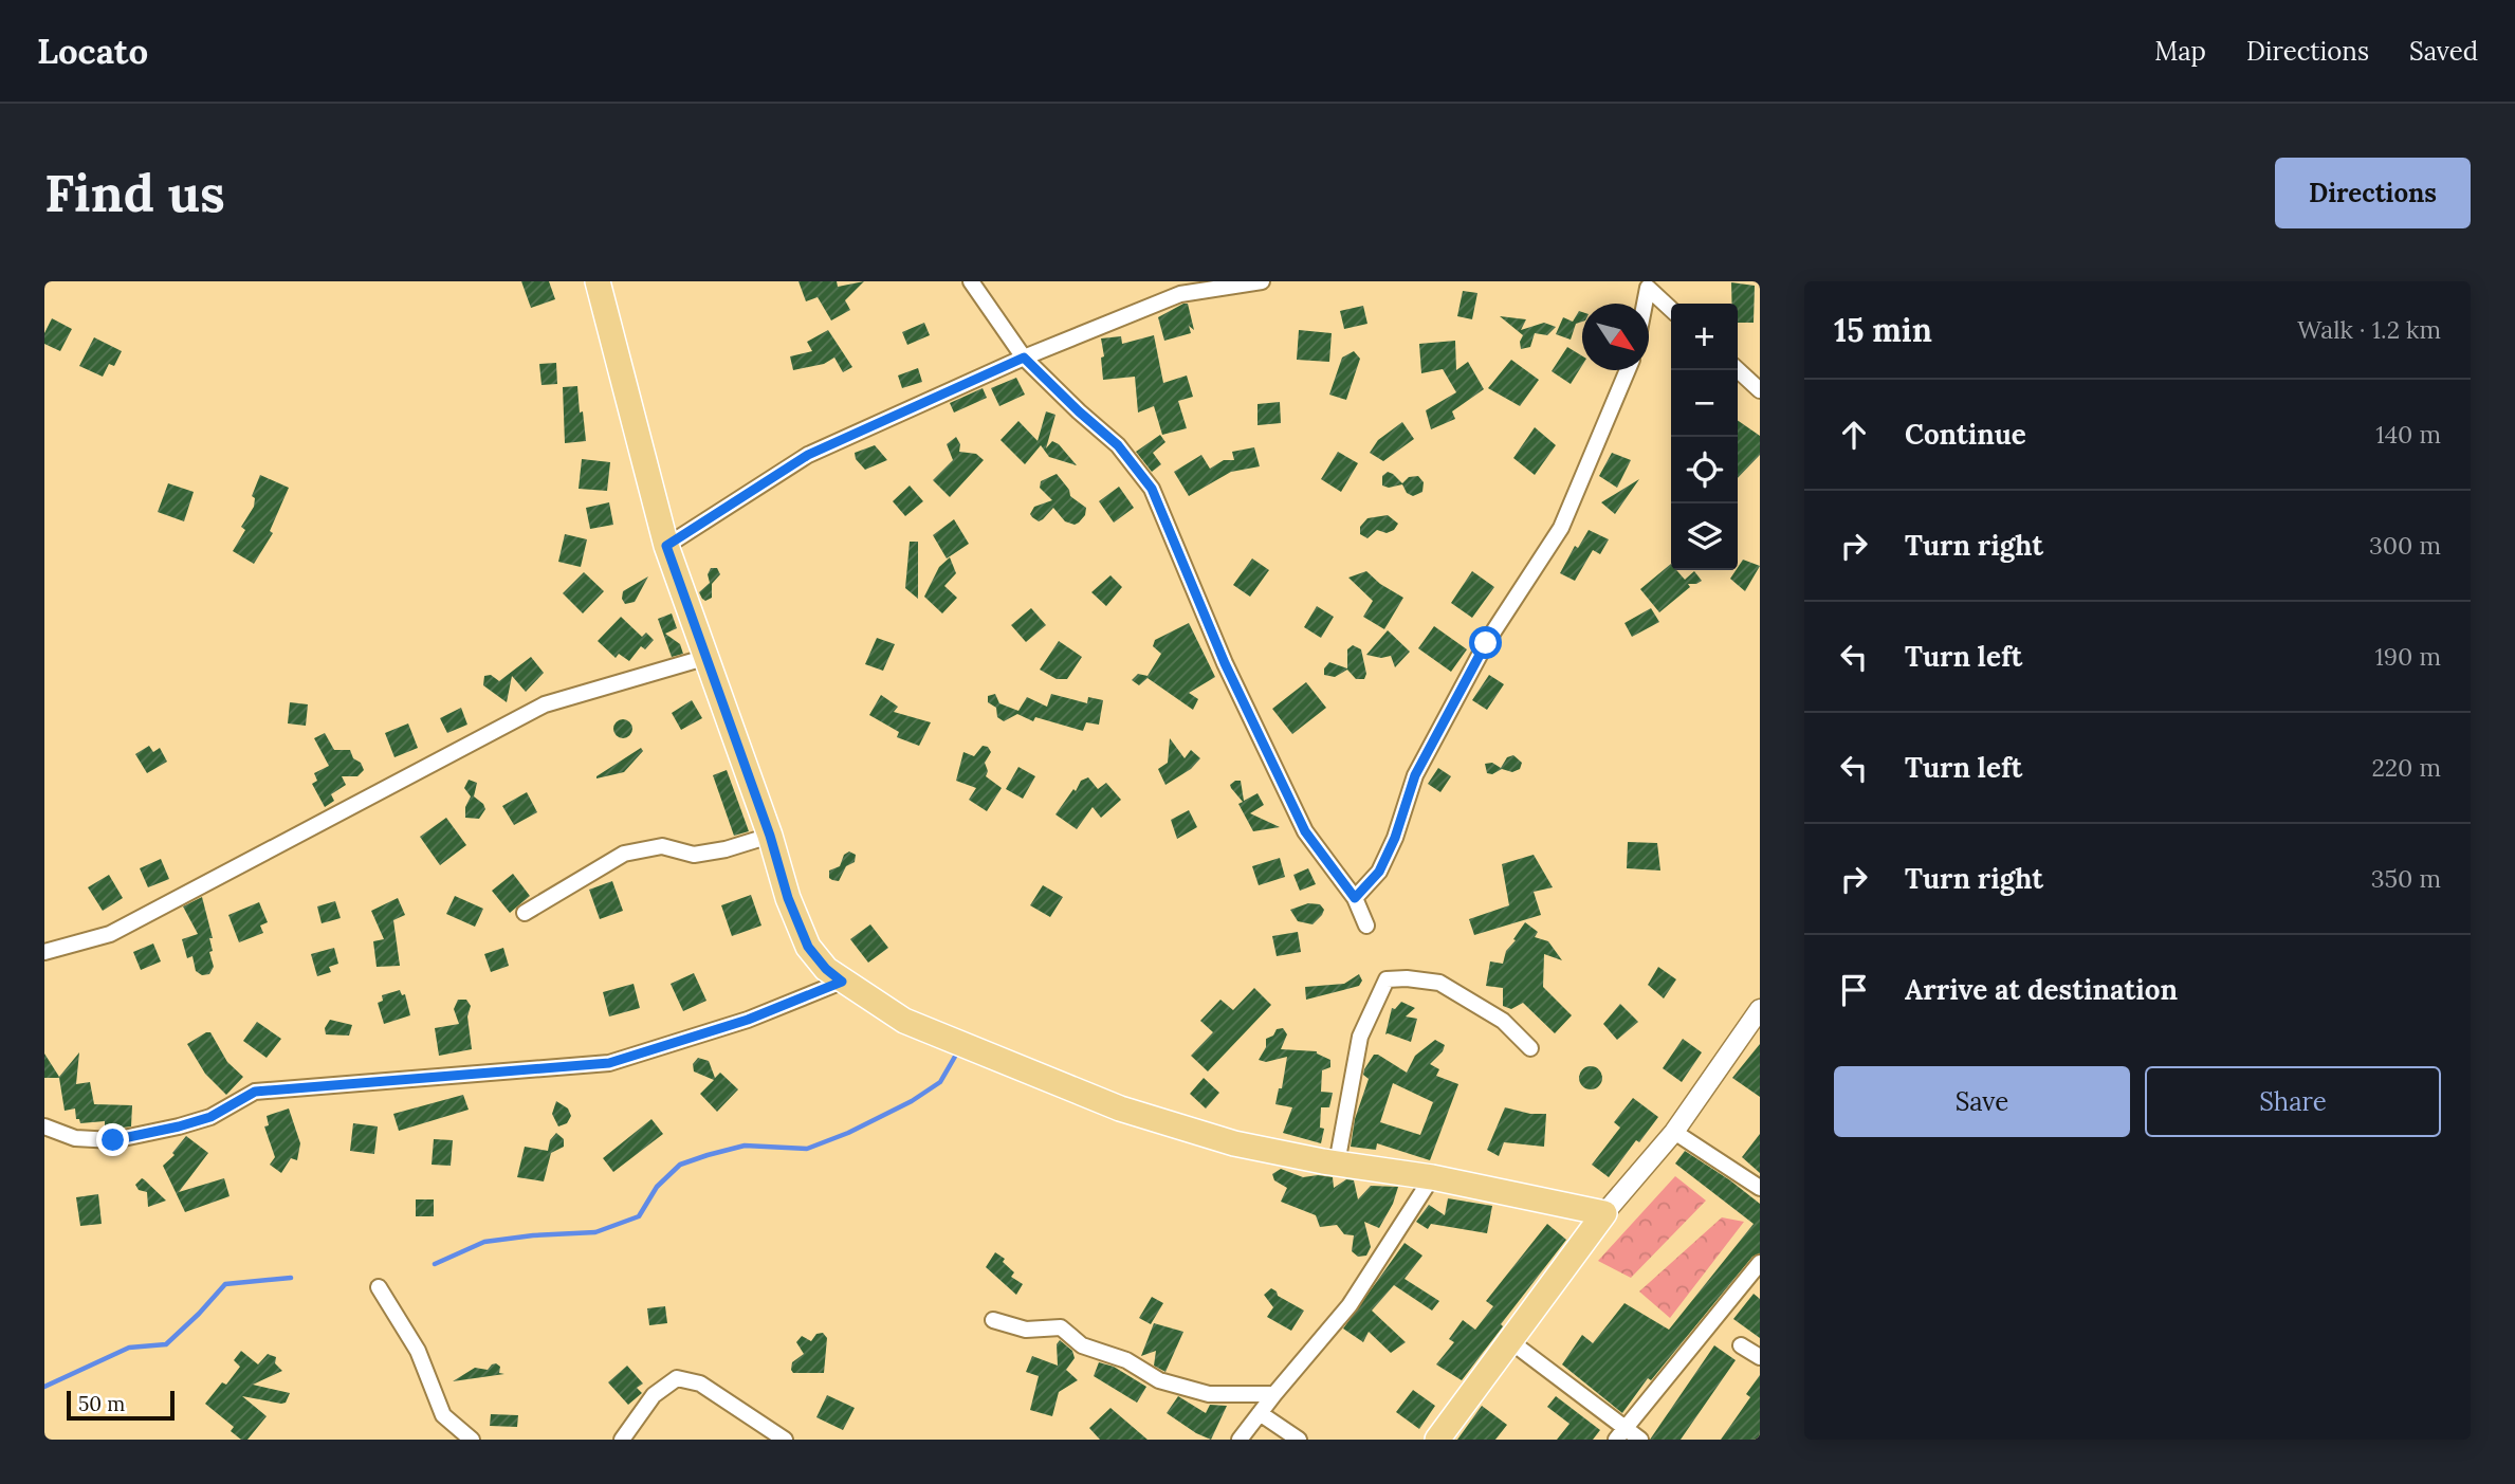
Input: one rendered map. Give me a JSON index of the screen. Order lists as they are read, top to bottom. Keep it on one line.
{"scale_bar":"50 m","north":"bottom right","page":{"header":"Locato","nav":["Map","Directions","Saved"],"buttons":["Directions",["Save","Share"]],"title":"Find us","heading":["15 min","Walk · 1.2 km"],"map_buttons":["+","−"],"list":[["Continue","140 m"],["Turn right","300 m"],["Turn left","190 m"],["Turn left","220 m"],["Turn right","350 m"],"Arrive at destination"],"scale":"50 m"}}
